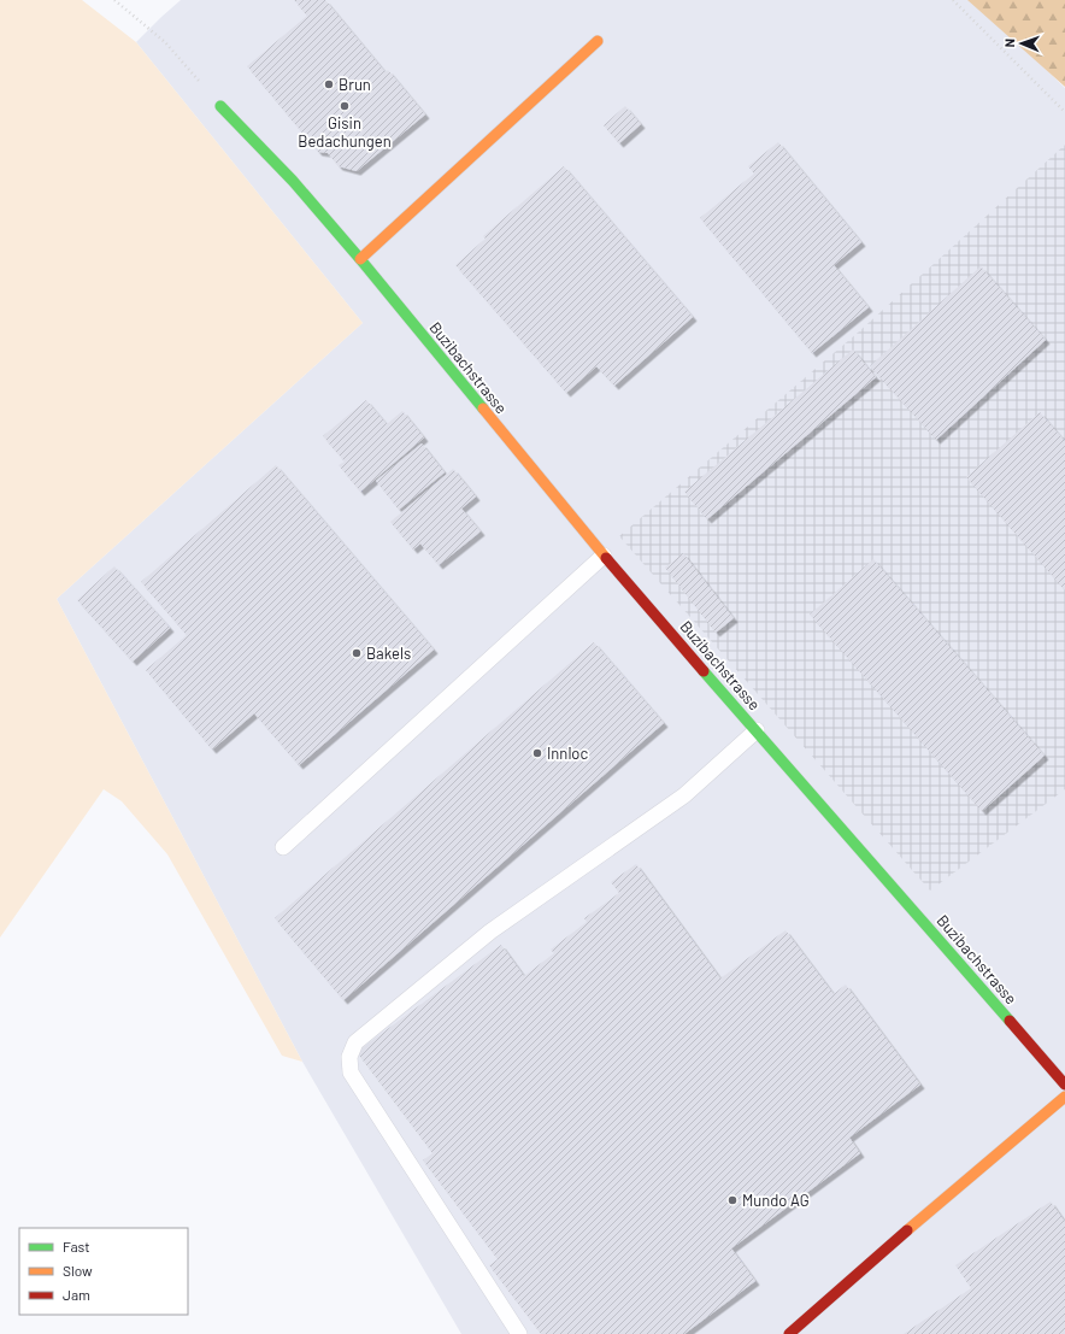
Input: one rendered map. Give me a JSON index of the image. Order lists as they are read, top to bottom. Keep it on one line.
{"streets":{"street":["Buzibachstrasse"]},"places":["Brun","Gisin Bedachungen","Bakels","Innloc","Mundo AG"],"legend":["Fast","Slow","Jam"],"north":"left"}
